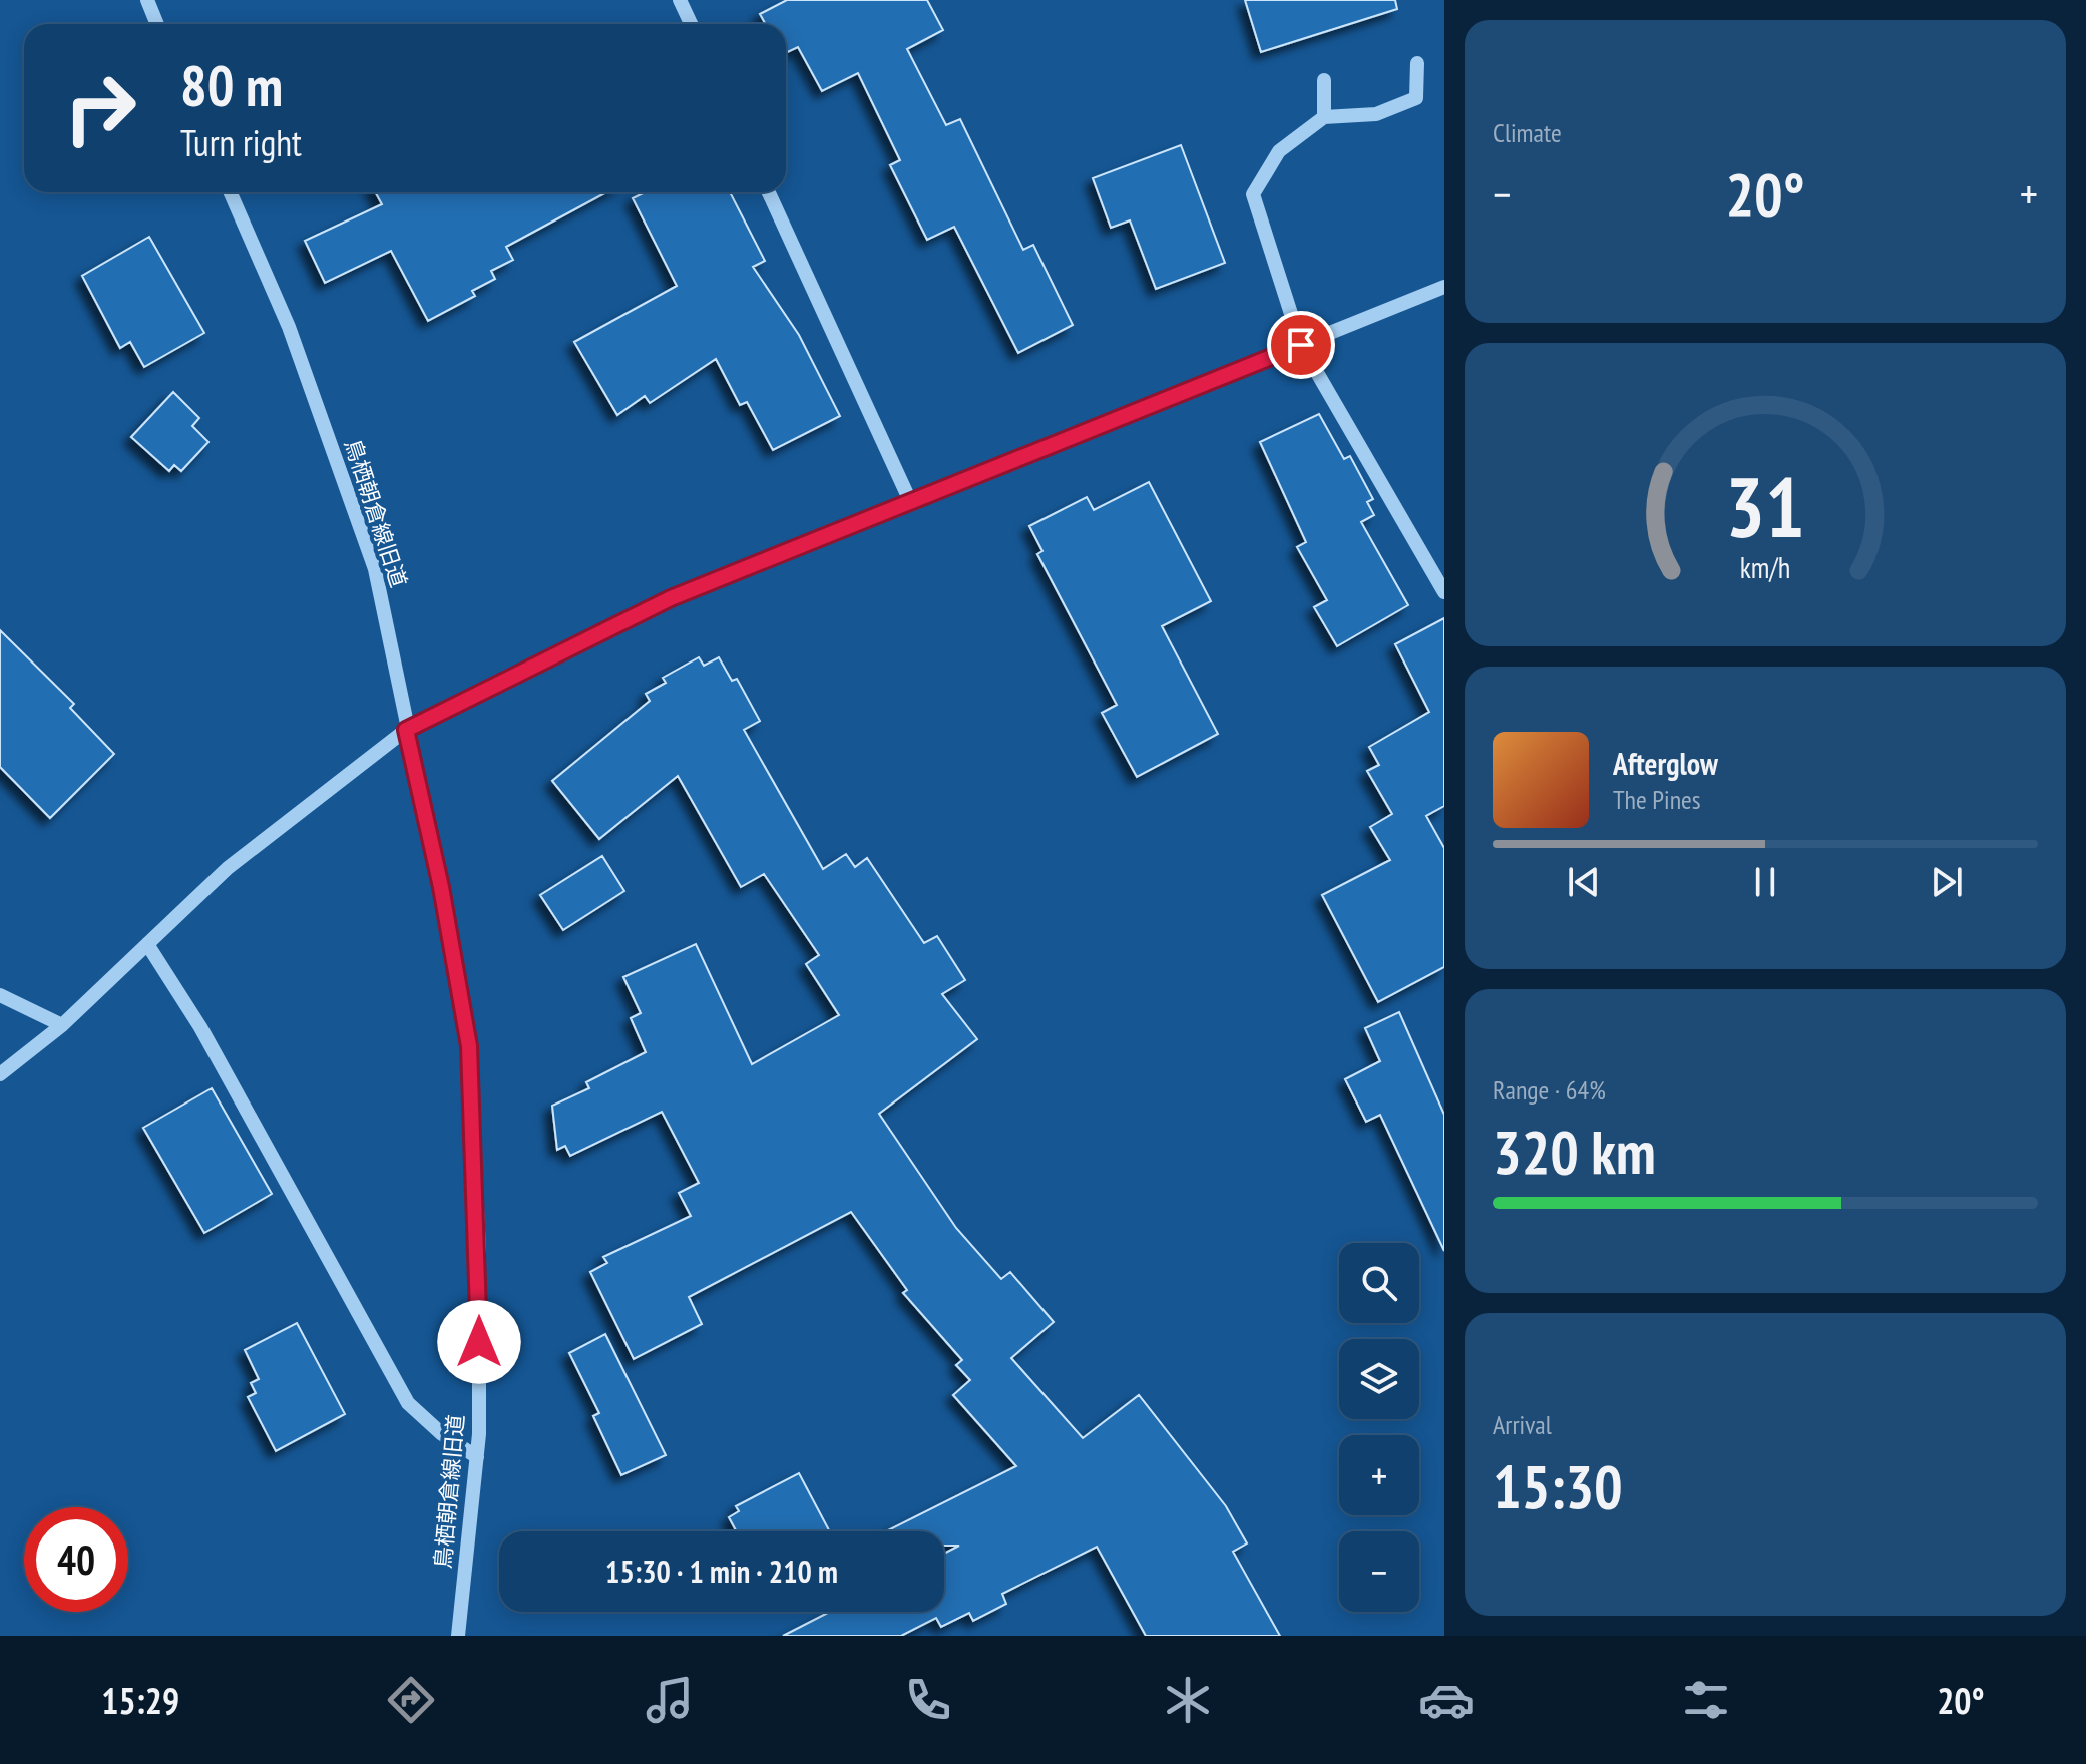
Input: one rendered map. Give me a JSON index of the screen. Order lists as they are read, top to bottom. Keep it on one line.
{"streets":{"street":["鳥栖朝倉線旧道"]},"page":{"tile":["Climate",["Range · 64%","320 km"],["Arrival","15:30"]],"turn":["80 m","Turn right"],"heat":["−","20°","+"],"song":["Afterglow","The Pines"],"map_buttons":["+","−"],"limit":"40","trip":"15:30 · 1 min · 210 m","tabs":["15:29","20°"],"gauge":["31","km/h"]}}
